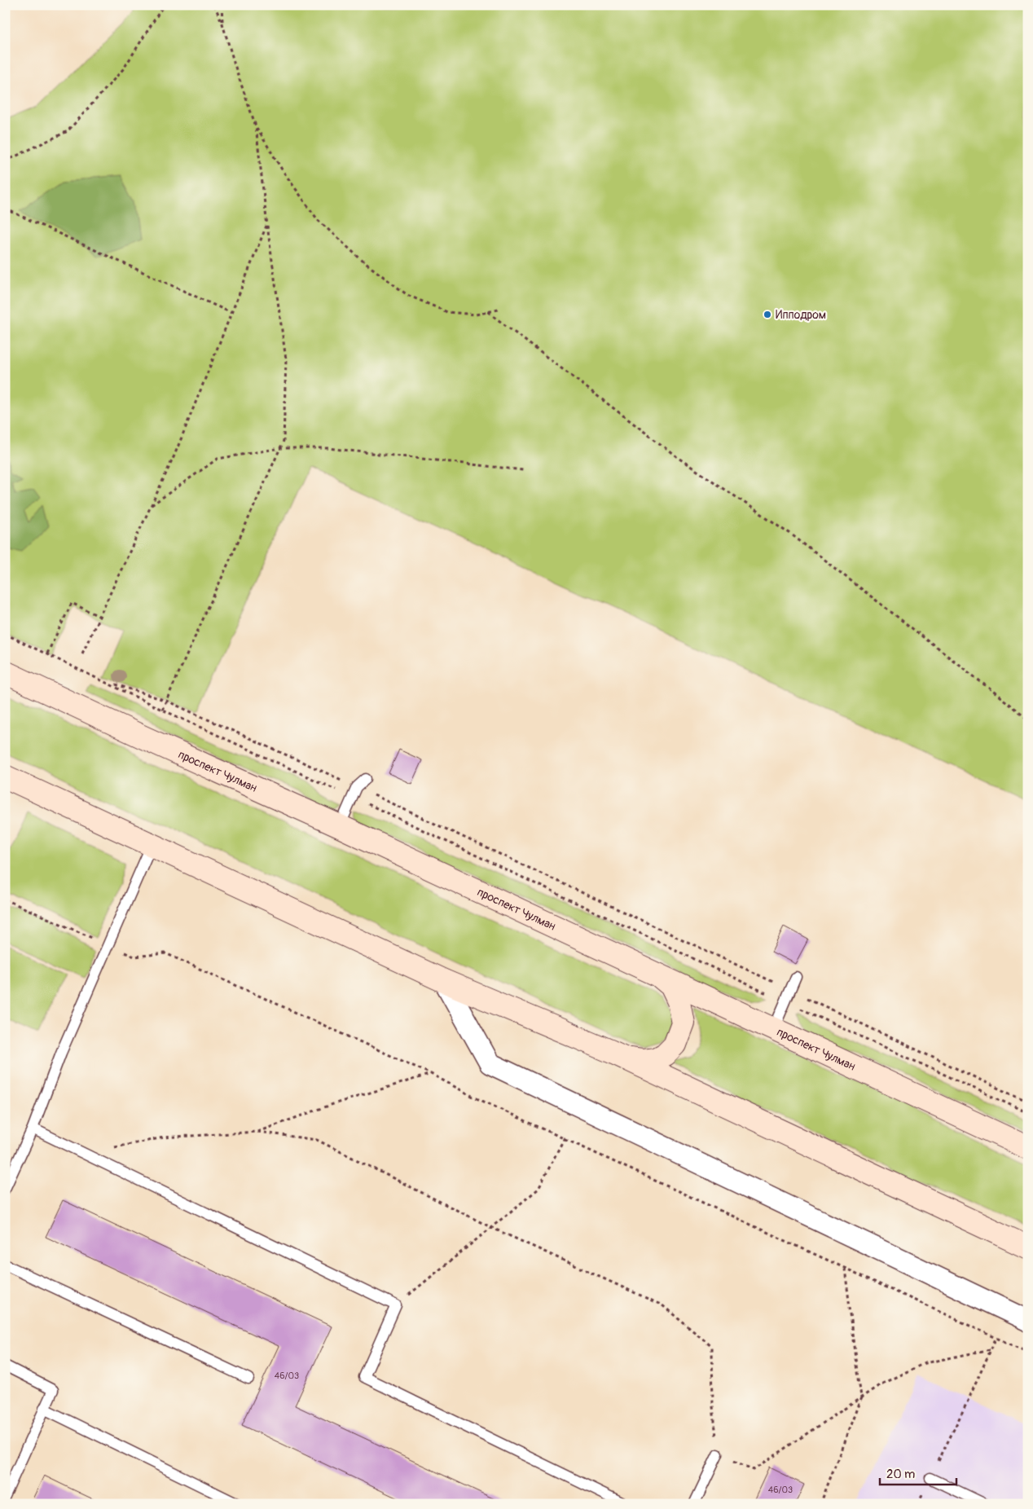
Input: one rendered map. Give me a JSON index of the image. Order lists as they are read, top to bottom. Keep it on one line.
{"streets":{"main road":["проспект Чулман"]},"places":["Ипподром"],"house_numbers":["46/03","46/03"],"scale_bar":"20 m"}
